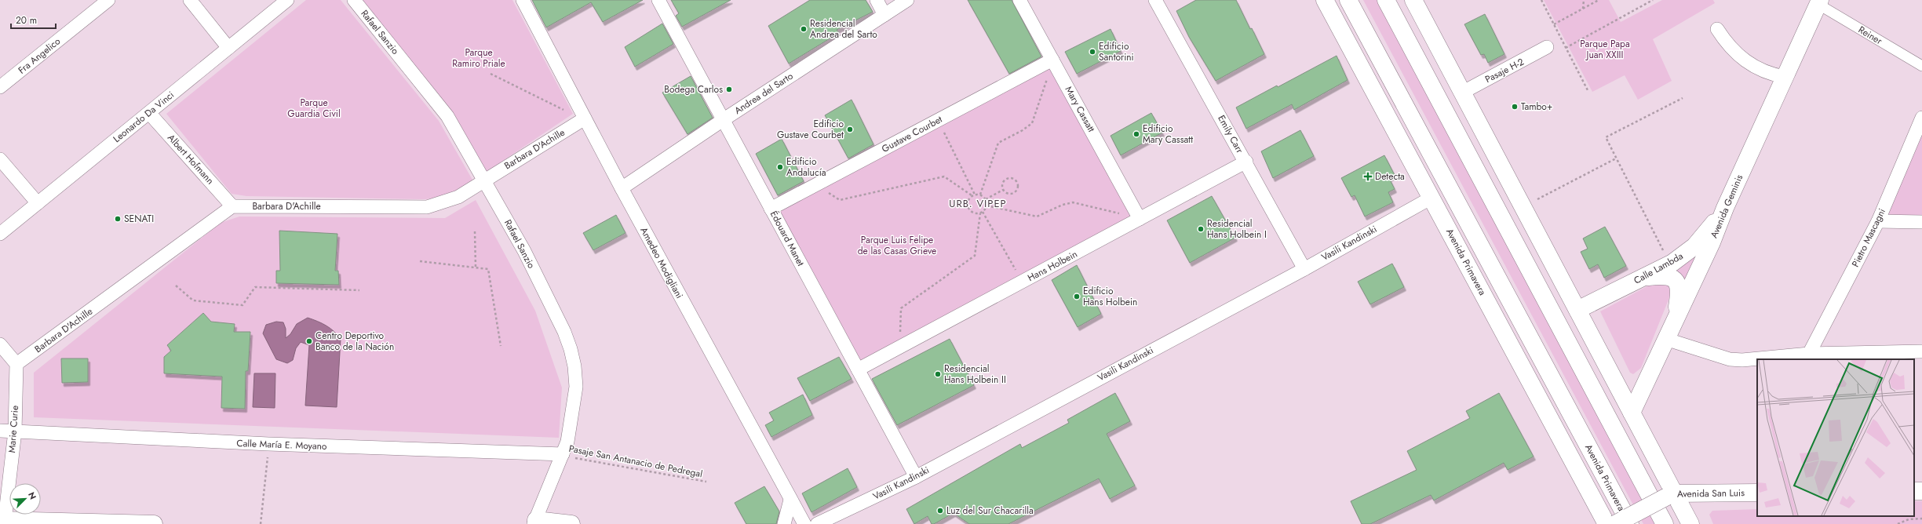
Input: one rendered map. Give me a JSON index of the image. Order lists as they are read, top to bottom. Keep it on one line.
{"streets":{"main road":["Avenida Geminis","Avenida Primavera","Calle Lambda","Avenida San Luis"],"street":["Rafael Sanzio","Reiner","Fra Angelico","Pasaje H-2","Andrea del Sarto","Mary Cassatt","Leonardo Da Vinci","Gustave Courbet","Emily Carr","Barbara D'Achille","Albert Hofmann","Pietro Mascagni","Édouard Manet","Vasili Kandinski","Amedeo Modigliani","Hans Holbein","Marie Curie","Calle María E. Moyano"],"path":["Pasaje San Antanacio de Pedregal"]},"crossings":[["Rafael Sanzio","Barbara D'Achille"],["Rafael Sanzio","Calle María E. Moyano"],["Rafael Sanzio","Pasaje San Antanacio de Pedregal"],["Reiner","Avenida Geminis"],["Andrea del Sarto","Édouard Manet"],["Andrea del Sarto","Amedeo Modigliani"],["Mary Cassatt","Gustave Courbet"],["Mary Cassatt","Hans Holbein"],["Leonardo Da Vinci","Albert Hofmann"],["Gustave Courbet","Édouard Manet"],["Emily Carr","Vasili Kandinski"],["Emily Carr","Hans Holbein"],["Barbara D'Achille","Albert Hofmann"],["Barbara D'Achille","Amedeo Modigliani"],["Barbara D'Achille","Marie Curie"],["Avenida Geminis","Calle Lambda"],["Édouard Manet","Vasili Kandinski"],["Édouard Manet","Hans Holbein"],["Vasili Kandinski","Avenida Primavera"],["Marie Curie","Calle María E. Moyano"],["Calle María E. Moyano","Pasaje San Antanacio de Pedregal"]],"districts":["URB. VIPEP"],"parks":["Parque Papa Juan XXIII","Parque Ramiro Priale","Parque Guardia Civil","Parque Luis Felipe de las Casas Grieve"],"places":{"other":["Residencial Andrea del Sarto","Edificio Santorini","Bodega Carlos","Tambo+","Edificio Gustave Courbet","Edificio Mary Cassatt","Edificio Andalucía","SENATI","Residencial Hans Holbein I","Edificio Hans Holbein","Centro Deportivo Banco de la Nación","Residencial Hans Holbein II","Luz del Sur Chacarilla"],"health":["Detecta"]},"scale_bar":"20 m","north":"top right"}
